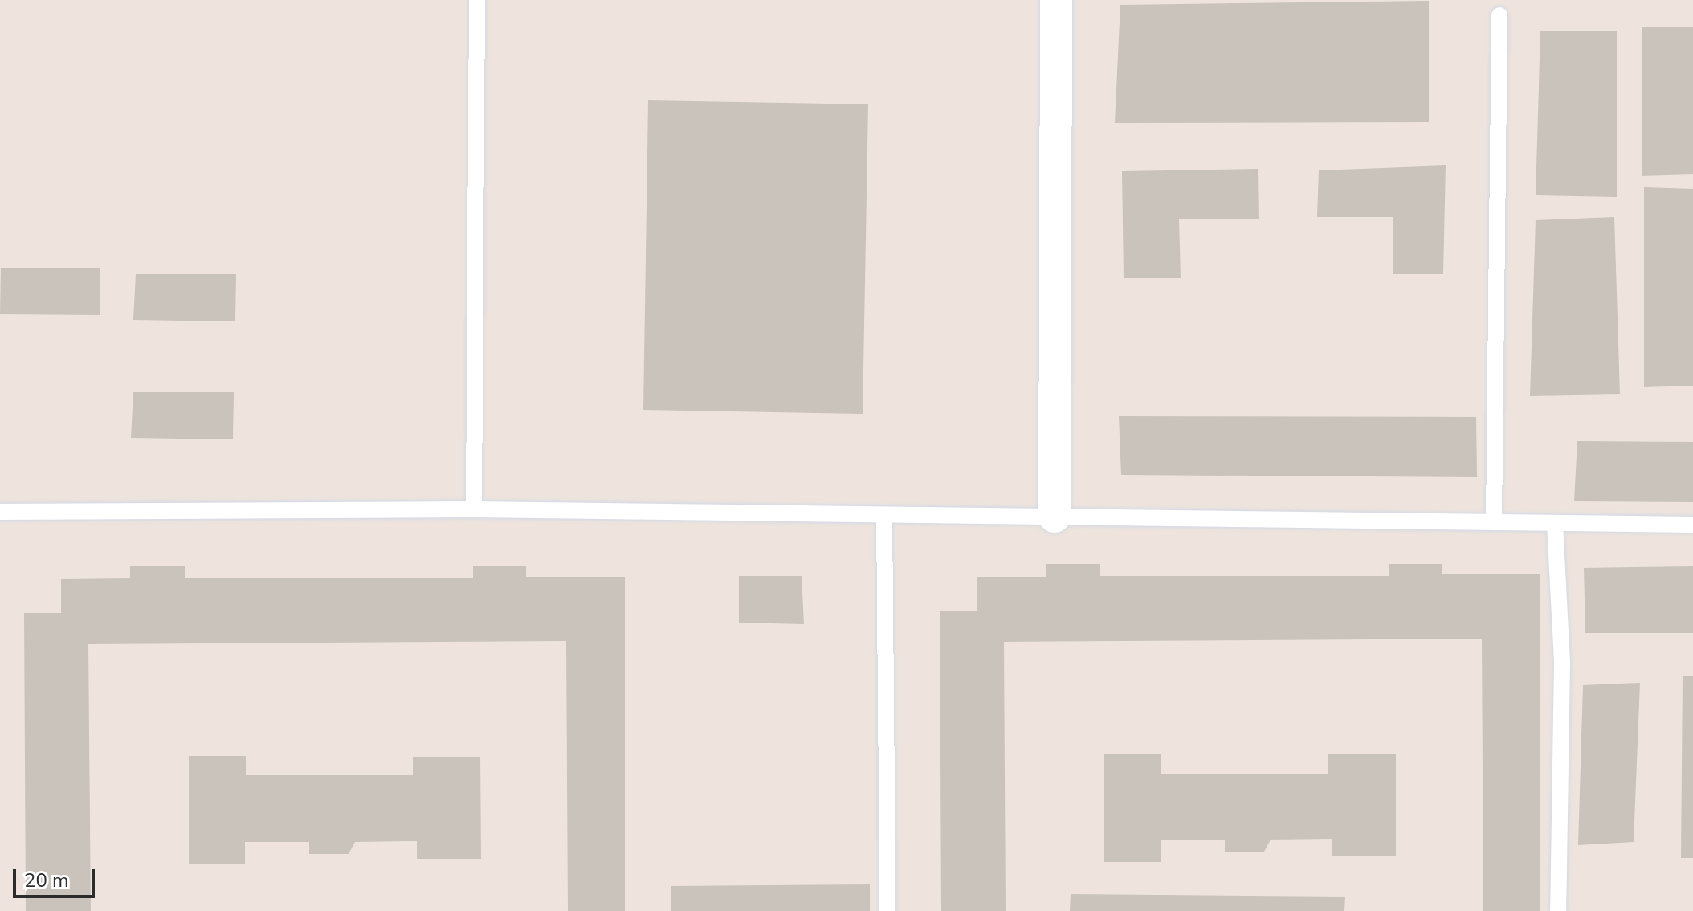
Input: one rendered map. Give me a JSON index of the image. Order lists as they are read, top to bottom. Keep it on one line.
{"scale_bar":"20 m"}
